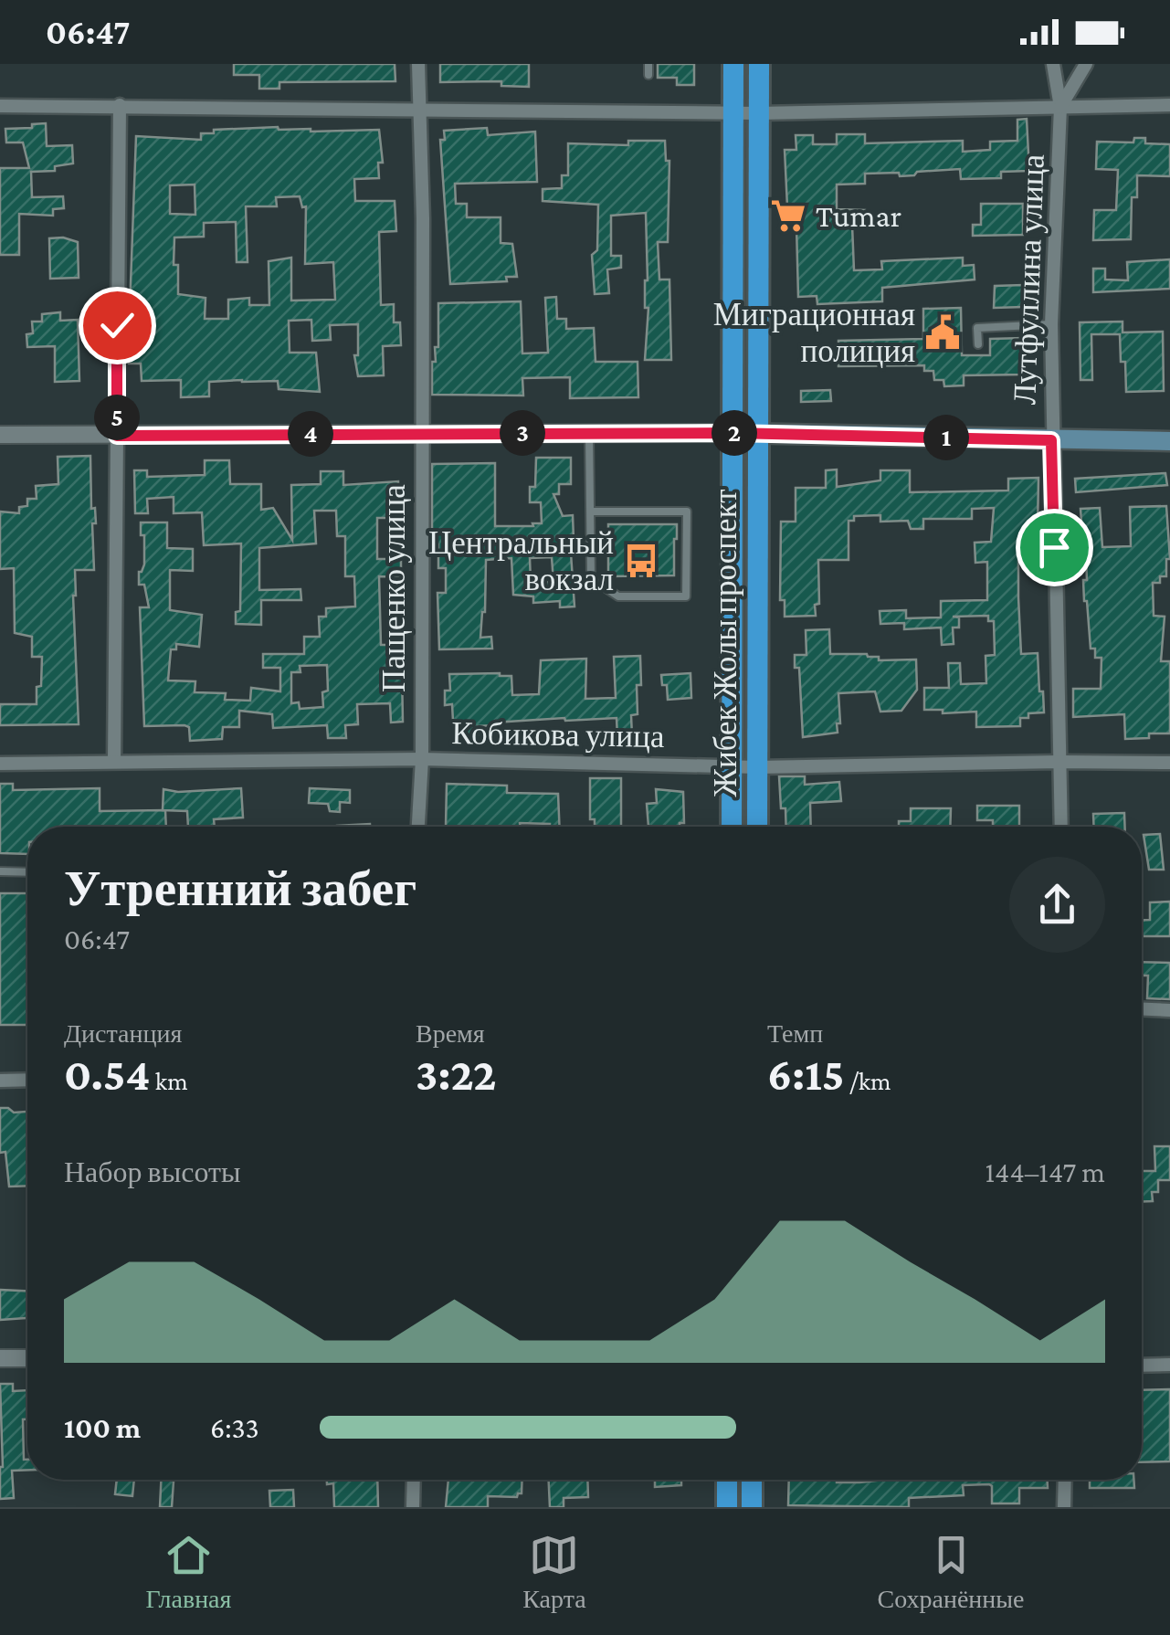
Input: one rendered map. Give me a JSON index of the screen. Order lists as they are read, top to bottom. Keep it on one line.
{"streets":{"highway":["Жибек Жолы проспект"],"street":["Лутфуллина улица","Пащенко улица","Кобикова улица"]},"crossings":[["Лутфуллина улица","Кобикова улица"],["Пащенко улица","Кобикова улица"],["Жибек Жолы проспект","Кобикова улица"]],"places":{"supermarket":["Tumar"],"public building":["Миграционная полиция"],"bus stop":["Центральный вокзал"]},"page":{"status":"06:47","pins":["5","2","3","4","1"],"heading":["Утренний забег","06:47"],"stats":[["Дистанция","0.54 km"],["Время","3:22"],["Темп","6:15 /km"]],"chart":["Набор высоты","144–147 m"],"list":[{"name":"100 m","note":"6:33"}],"tabs":["Главная","Карта","Сохранённые"]}}
